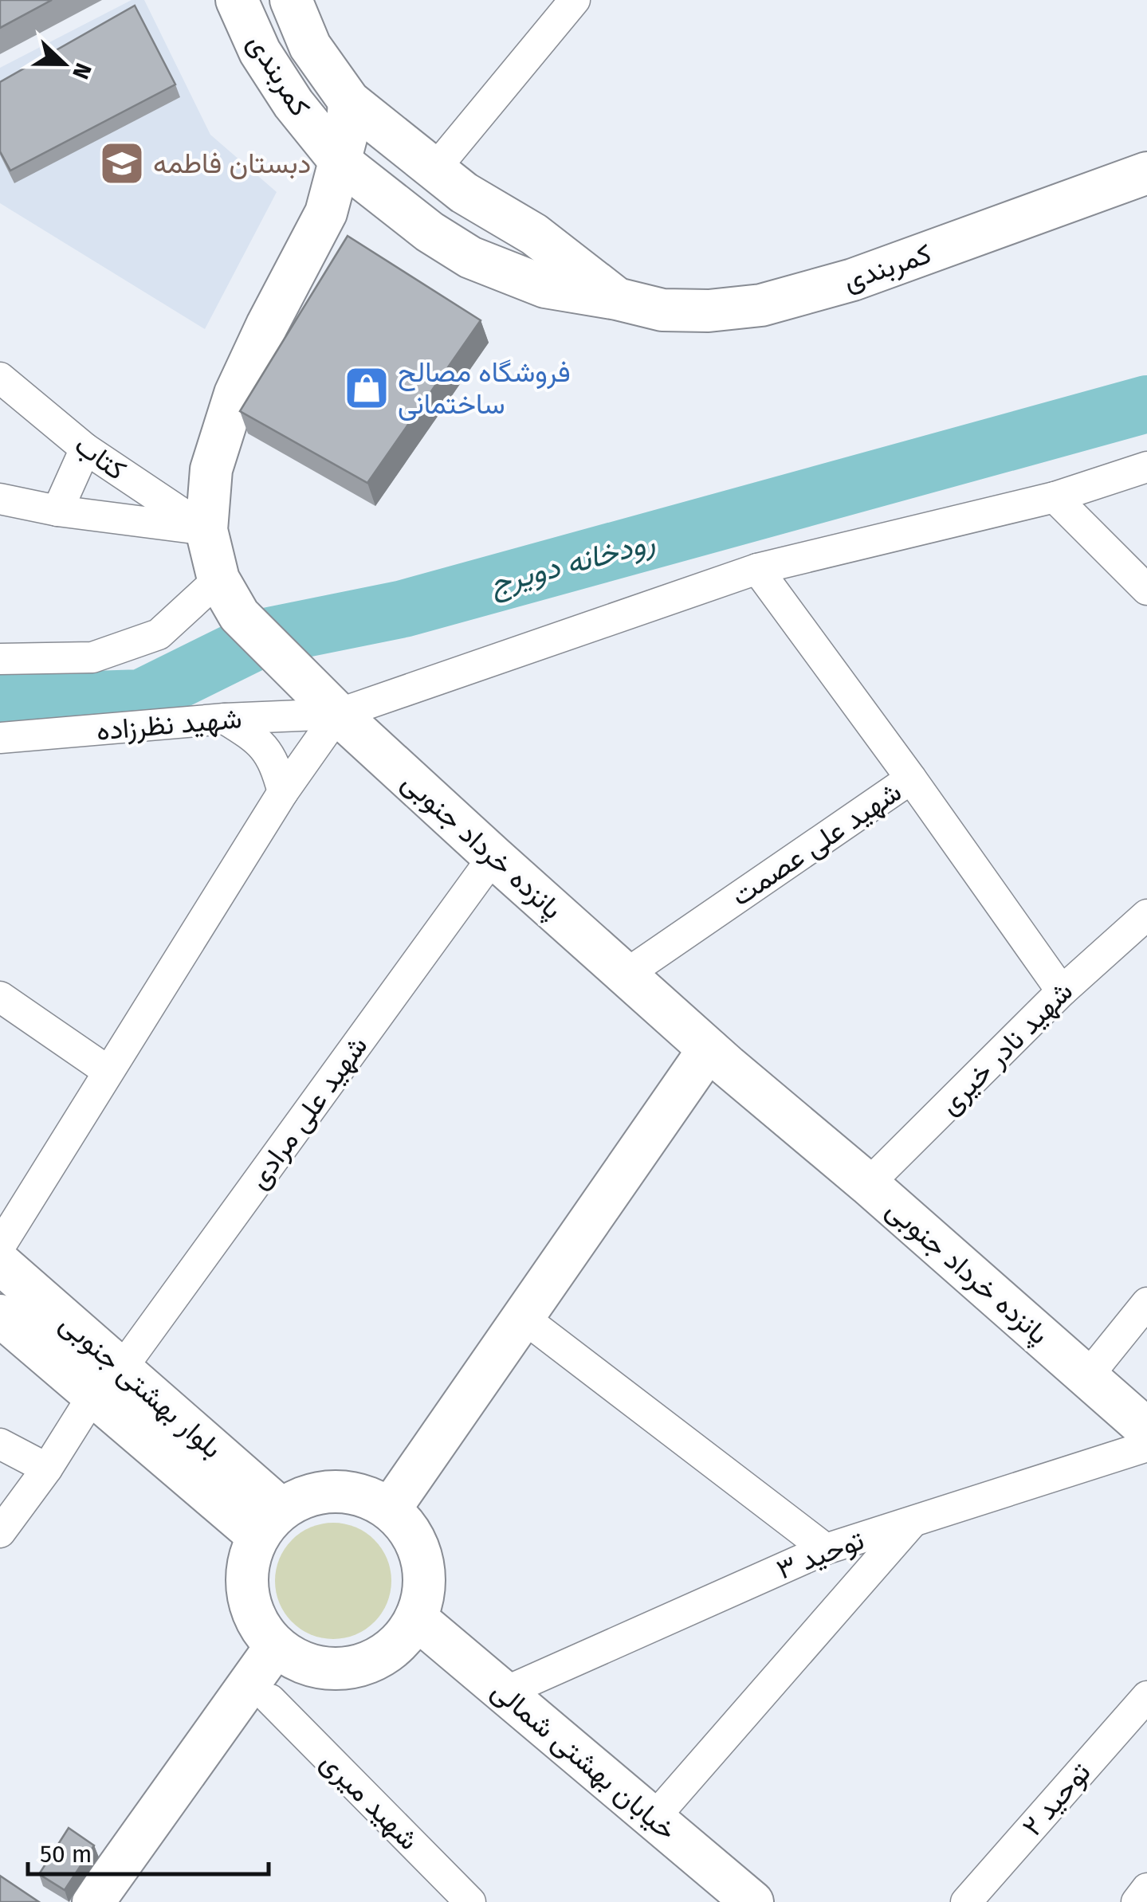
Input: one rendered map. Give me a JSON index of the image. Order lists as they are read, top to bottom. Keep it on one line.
{"streets":{"main road":["کمربندی","پانزده خرداد جنوبی","بلوار بهشتی جنوبی","خیابان بهشتی شمالی"],"street":["کتاب","شهید نظرزاده","شهید علی عصمت","شهید نادر خیری","شهید علی مرادی","توحید ۳","توحید ۲","شهید میری"]},"crossings":[["کمربندی","پانزده خرداد جنوبی"],["کتاب","پانزده خرداد جنوبی"],["شهید نظرزاده","شهید علی عصمت"],["شهید نظرزاده","پانزده خرداد جنوبی"],["شهید علی عصمت","پانزده خرداد جنوبی"],["پانزده خرداد جنوبی","شهید نادر خیری"],["پانزده خرداد جنوبی","شهید علی مرادی"],["شهید علی مرادی","بلوار بهشتی جنوبی"],["بلوار بهشتی جنوبی","خیابان بهشتی شمالی"],["توحید ۳","خیابان بهشتی شمالی"]],"water":["رودخانه دویرج"],"places":{"school or university":["دبستان فاطمه"],"shop":["فروشگاه مصالح ساختمانی"]},"scale_bar":"50 m","north":"right"}
